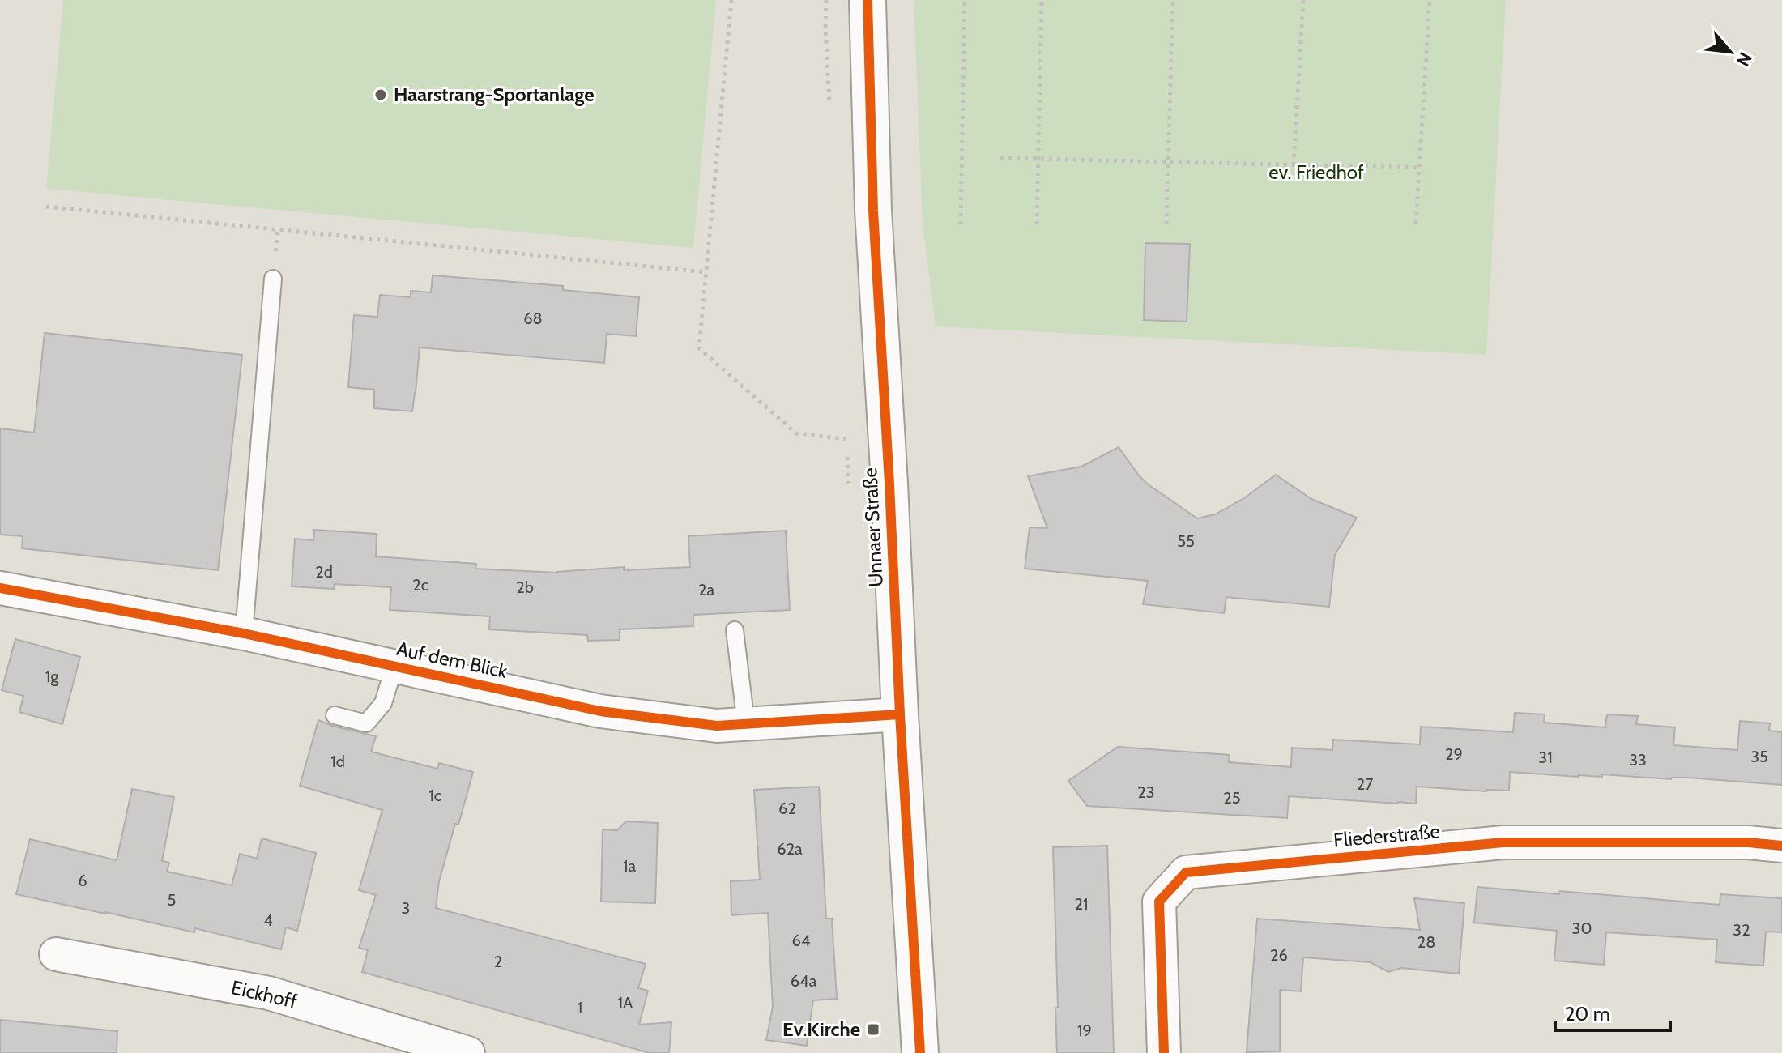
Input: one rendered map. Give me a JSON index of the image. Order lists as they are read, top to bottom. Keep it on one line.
{"streets":{"main road":["Unnaer Straße"],"street":["Auf dem Blick","Fliederstraße","Eickhoff"]},"crossings":[["Unnaer Straße","Auf dem Blick"]],"parks":["ev. Friedhof"],"places":{"other":["Haarstrang-Sportanlage"],"transit":["Ev.Kirche"]},"house_numbers":["68","55","2d","2c","2b","2a","1g","29","35","31","33","1d","27","23","1c","25","62","62a","1a","6","5","21","3","4","30","32","64","28","26","2","64a","1A","1","19"],"scale_bar":"20 m","north":"bottom right"}
